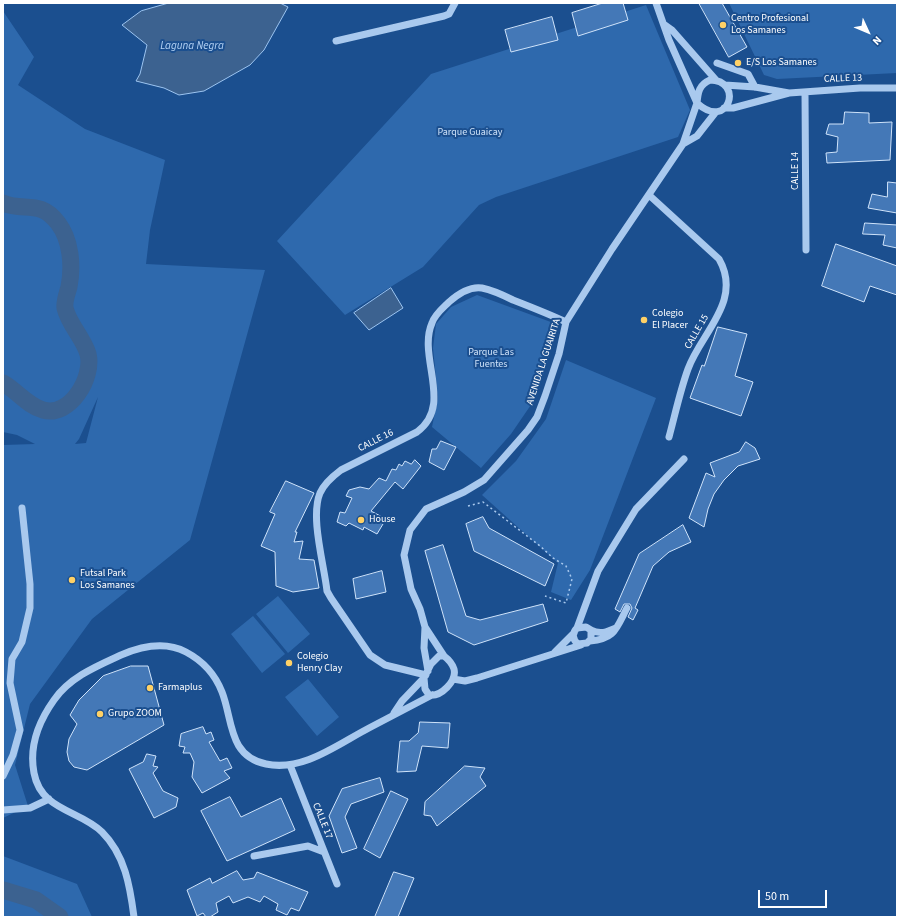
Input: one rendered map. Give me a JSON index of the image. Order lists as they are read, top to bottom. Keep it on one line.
{"streets":{"street":["CALLE 13","CALLE 14","CALLE 15","AVENIDA LA GUAIRITA","CALLE 16","CALLE 17"]},"crossings":[["CALLE 13","CALLE 14"],["CALLE 13","AVENIDA LA GUAIRITA"],["CALLE 15","AVENIDA LA GUAIRITA"],["AVENIDA LA GUAIRITA","CALLE 16"]],"water":["Laguna Negra"],"parks":["Parque Guaicay","Parque Las Fuentes"],"places":["Centro Profesional Los Samanes","E/S Los Samanes","Colegio El Placer","House","Futsal Park Los Samanes","Colegio Henry Clay","Farmaplus","Grupo ZOOM"],"scale_bar":"50 m","north":"bottom right"}
